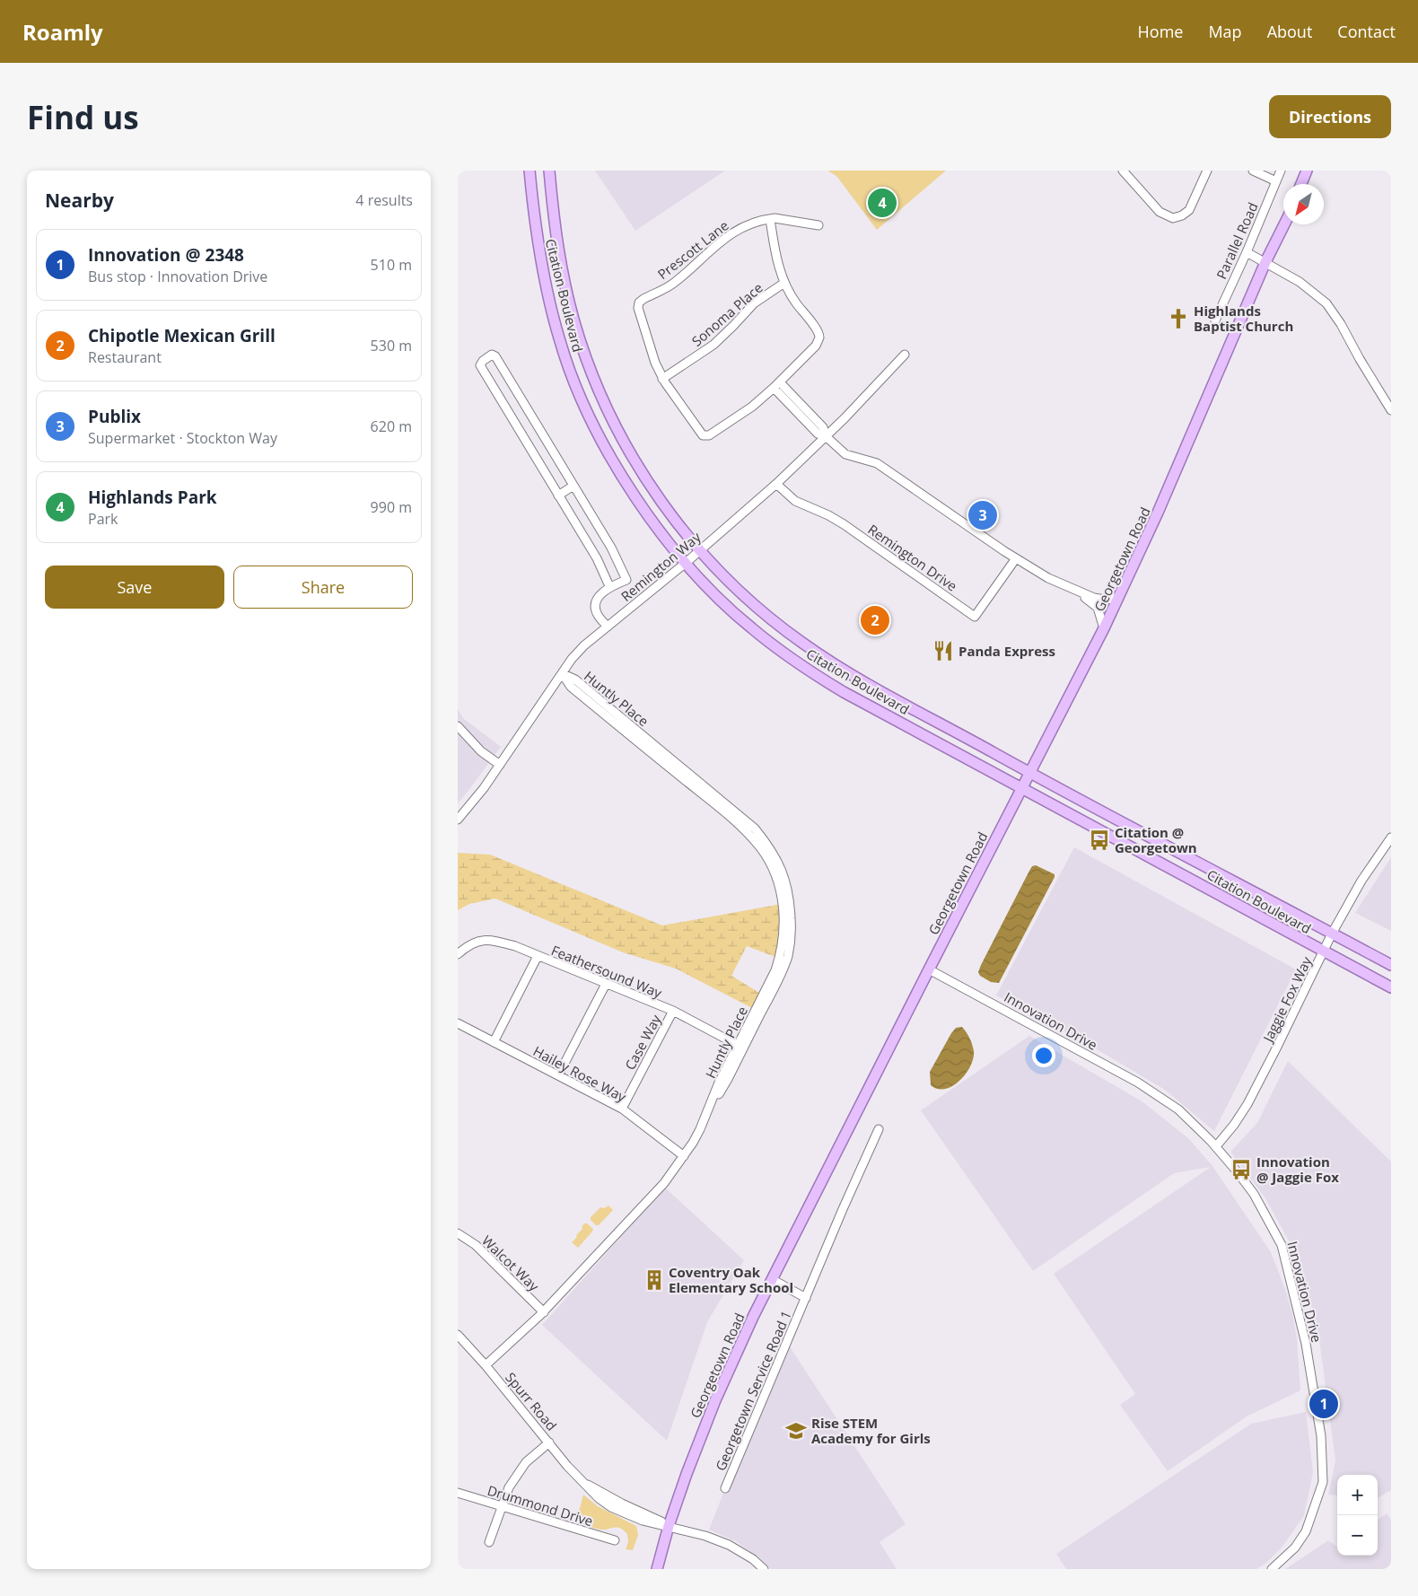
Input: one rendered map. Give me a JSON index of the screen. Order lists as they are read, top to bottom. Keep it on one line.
{"streets":{"main road":["Citation Boulevard","Georgetown Road"],"street":["Parallel Road","Prescott Lane","Sonoma Place","Remington Drive","Remington Way","Huntly Place","Feathersound Way","Jaggie Fox Way","Innovation Drive","Case Way","Hailey Rose Way","Walcot Way","Georgetown Service Road 1","Spurr Road","Drummond Drive"]},"crossings":[["Prescott Lane","Sonoma Place"],["Citation Boulevard","Georgetown Road"],["Citation Boulevard","Remington Way"],["Citation Boulevard","Jaggie Fox Way"],["Remington Drive","Remington Way"],["Georgetown Road","Innovation Drive"],["Georgetown Road","Spurr Road"],["Remington Way","Huntly Place"],["Huntly Place","Feathersound Way"],["Huntly Place","Hailey Rose Way"],["Huntly Place","Walcot Way"],["Huntly Place","Spurr Road"],["Feathersound Way","Case Way"],["Jaggie Fox Way","Innovation Drive"],["Case Way","Hailey Rose Way"]],"places":{"church":["Highlands Baptist Church"],"restaurant":["Panda Express"],"bus stop":["Citation @ Georgetown","Innovation @ Jaggie Fox"],"building":["Coventry Oak Elementary School"],"school or university":["Rise STEM Academy for Girls"]},"north":"bottom left","page":{"header":"Roamly","nav":["Home","Map","About","Contact"],"buttons":["Directions",["Save","Share"]],"title":"Find us","heading":["Nearby","4 results"],"pins":["4","3","2","1"],"list":[{"mark":"1","name":"Innovation @ 2348","note":"Bus stop · Innovation Drive","value":"510 m"},{"mark":"2","name":"Chipotle Mexican Grill","note":"Restaurant","value":"530 m"},{"mark":"3","name":"Publix","note":"Supermarket · Stockton Way","value":"620 m"},{"mark":"4","name":"Highlands Park","note":"Park","value":"990 m"}],"map_buttons":["+","−"]}}
